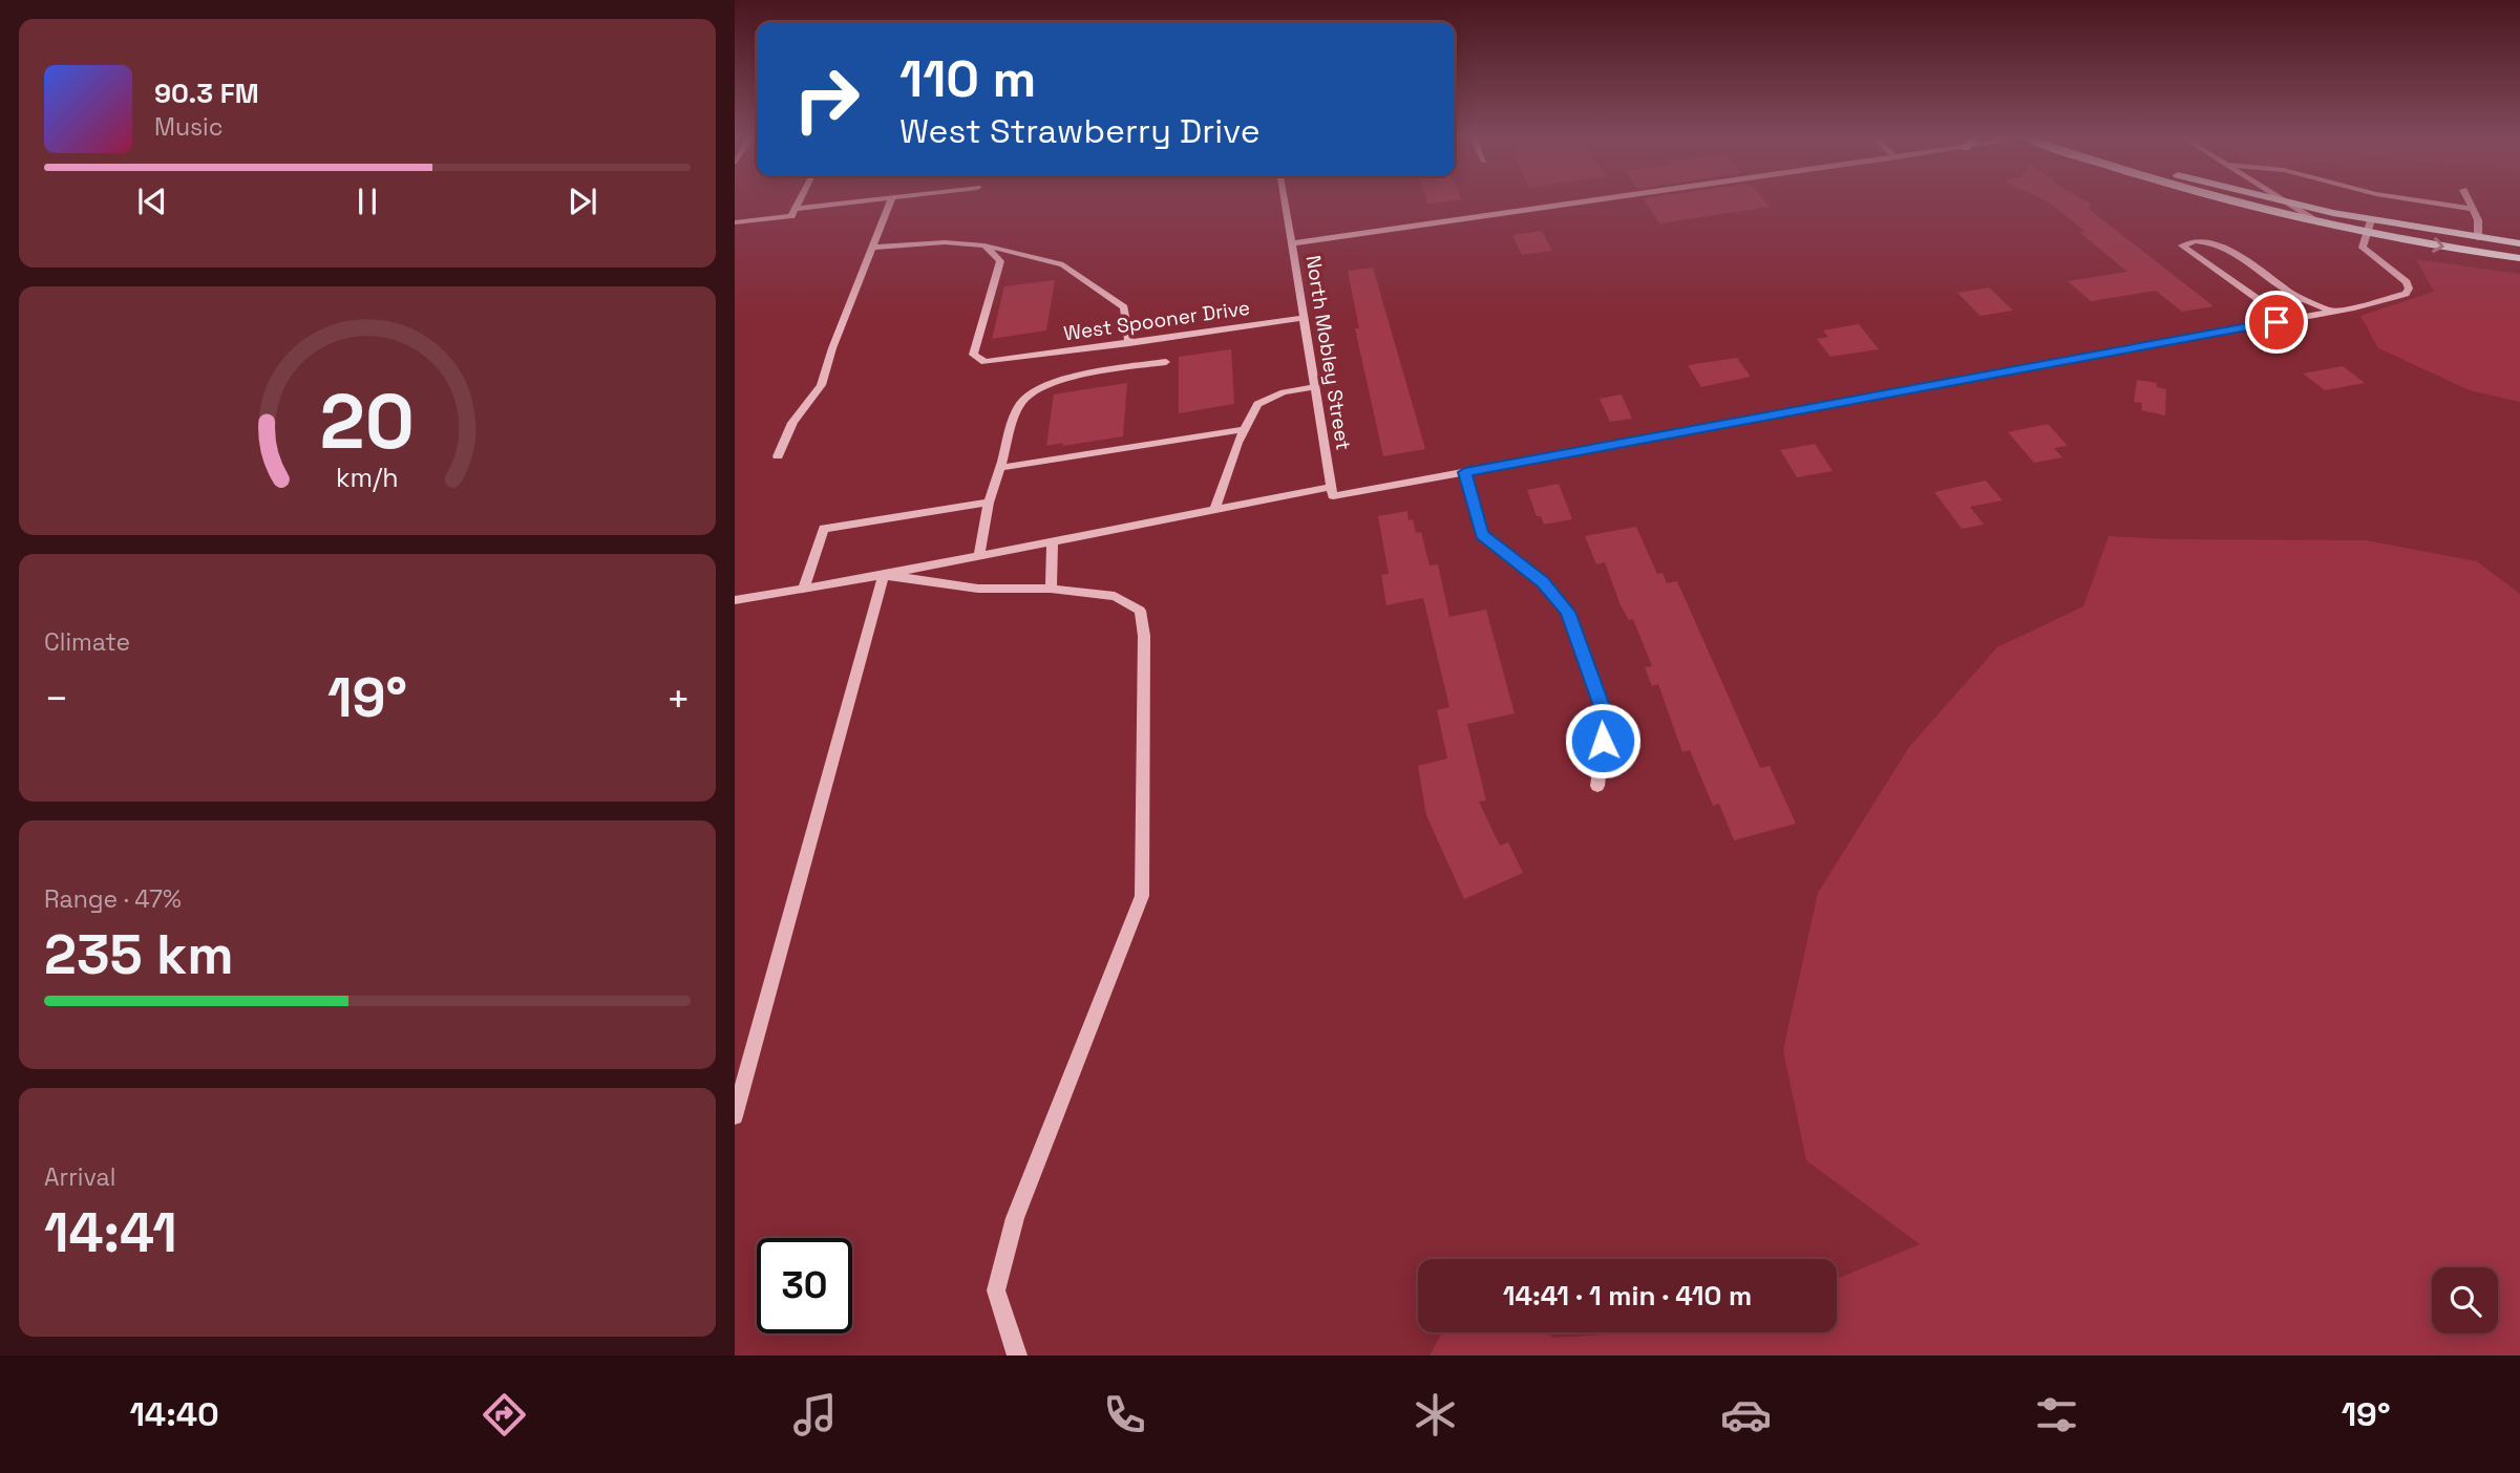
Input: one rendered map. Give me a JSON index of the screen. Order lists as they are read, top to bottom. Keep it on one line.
{"streets":{"street":["West Spooner Drive","North Mobley Street"]},"crossings":[["West Spooner Drive","North Mobley Street"]],"page":{"turn":["110 m","West Strawberry Drive"],"song":["90.3 FM","Music"],"tile":["Climate",["Range · 47%","235 km"],["Arrival","14:41"]],"heat":["−","19°","+"],"limit":"30","trip":"14:41 · 1 min · 410 m","tabs":["14:40","19°"],"gauge":["20","km/h"]}}
